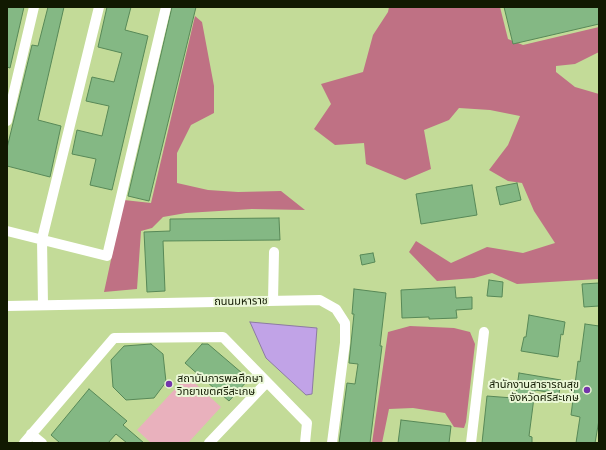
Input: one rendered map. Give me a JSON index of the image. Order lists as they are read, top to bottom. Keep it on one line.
{"streets":{"street":["ถนนมหาราช"]},"places":["สถาบันการพลศึกษา วิทยาเขตศรีสะเกษ","สำนักงานสาธารณสุข จังหวัดศรีสะเกษ"]}
